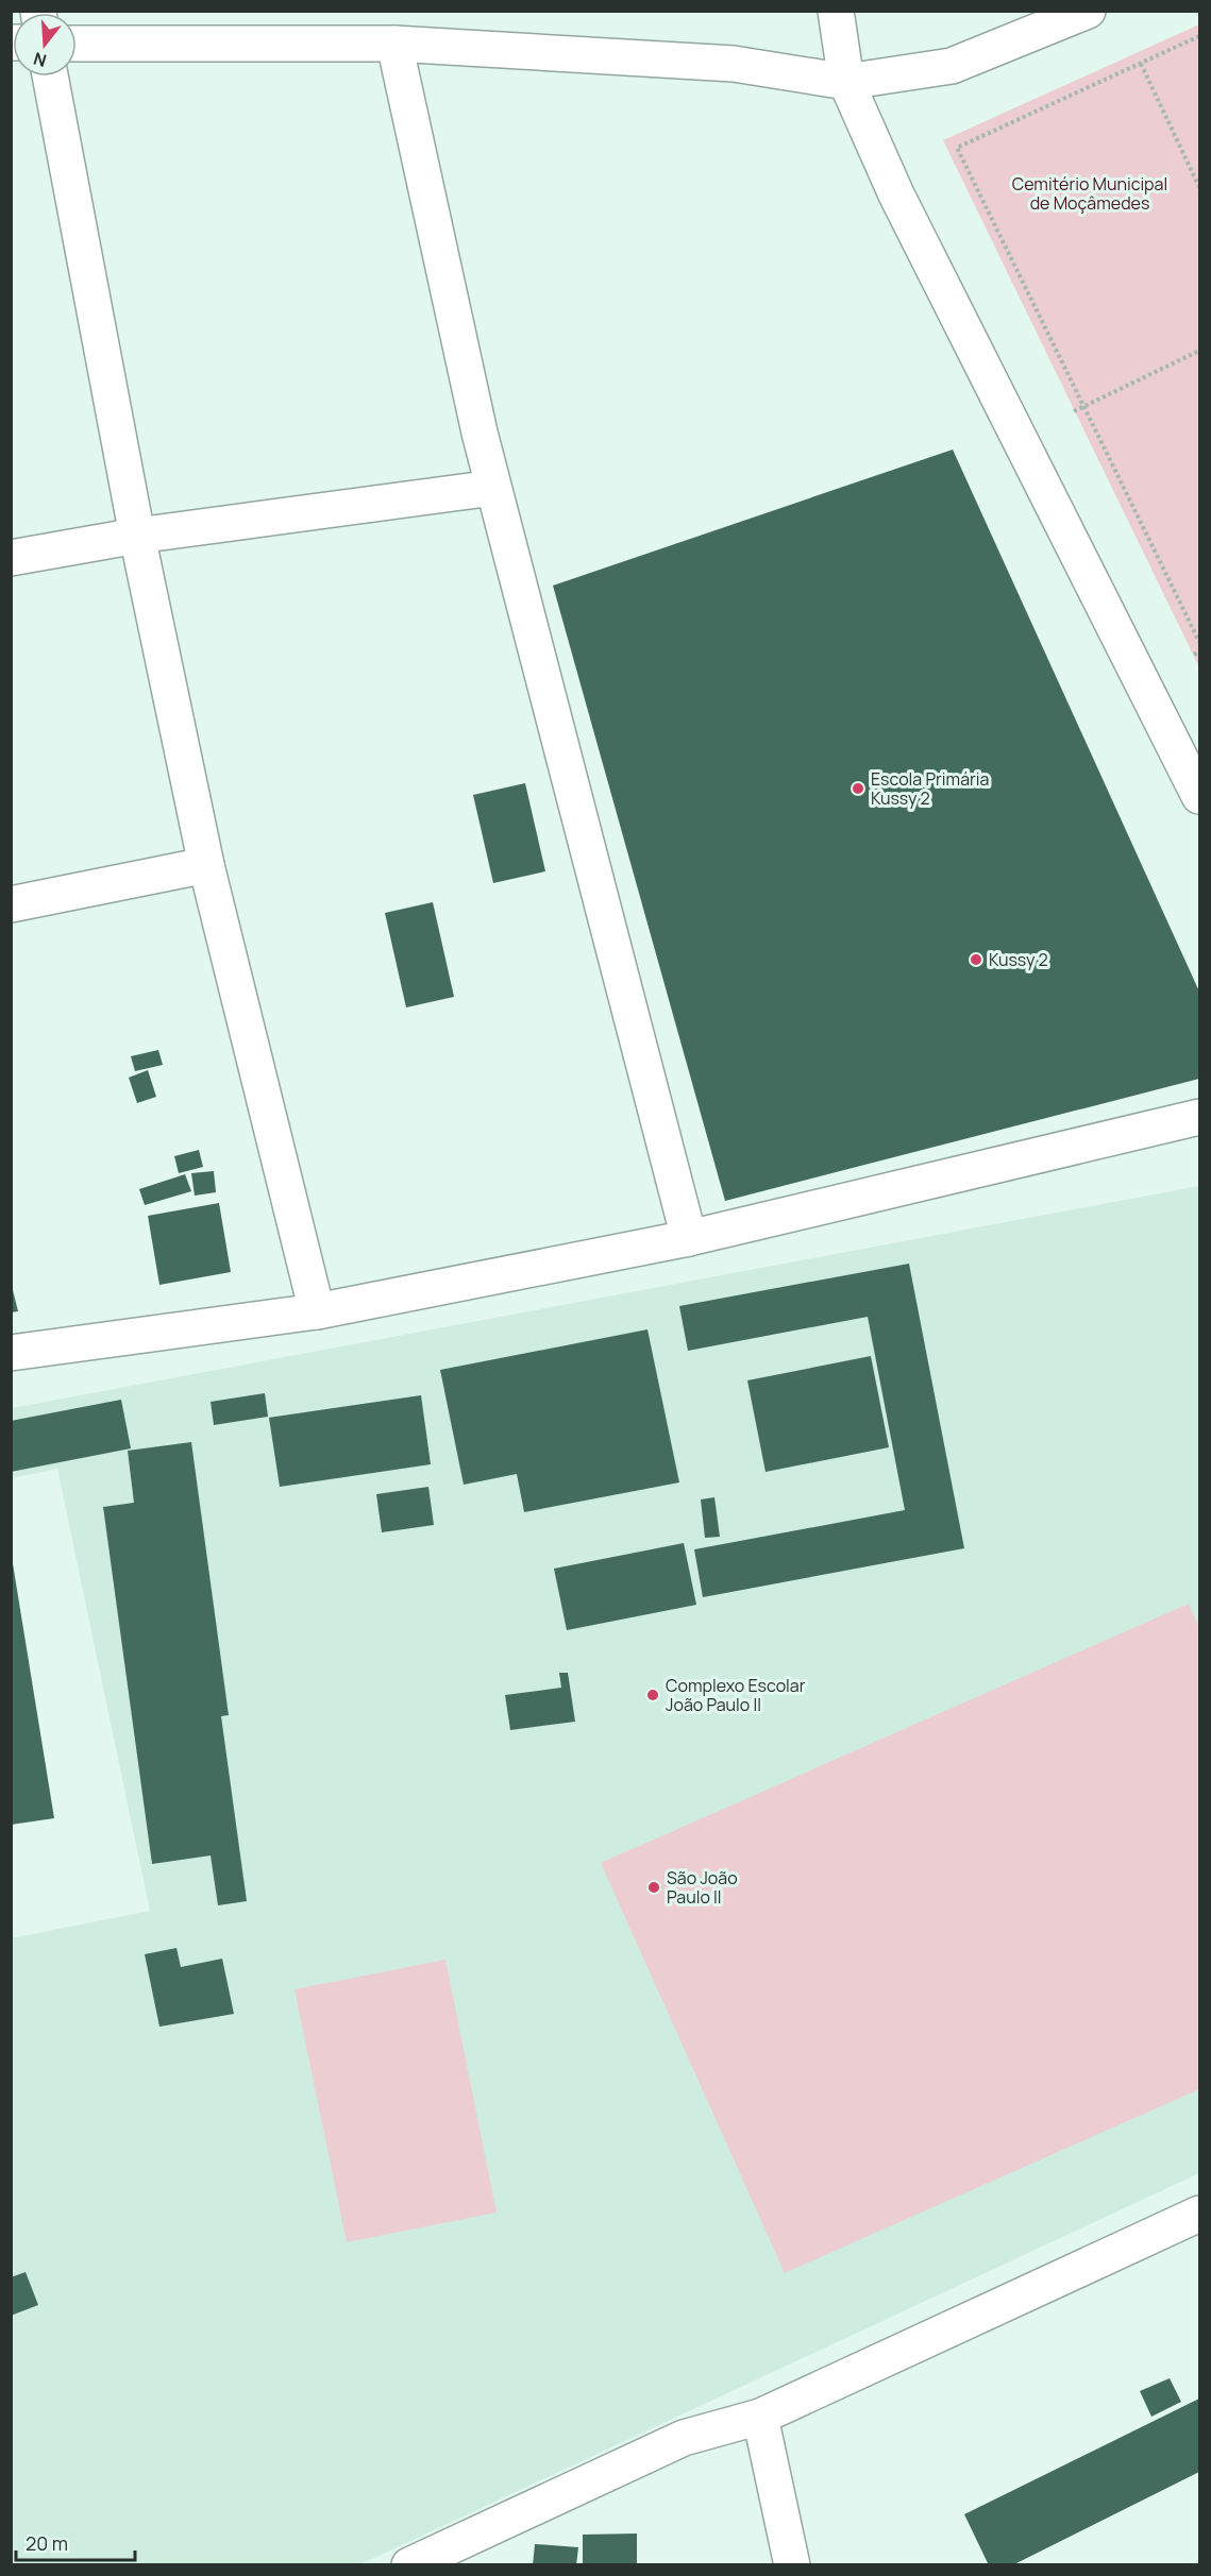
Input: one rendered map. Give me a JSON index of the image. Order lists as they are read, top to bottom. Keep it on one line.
{"parks":["Cemitério Municipal de Moçâmedes"],"places":["Escola Primária Kussy 2","Kussy 2","Complexo Escolar João Paulo II","São João Paulo II"],"scale_bar":"20 m","north":"bottom"}
